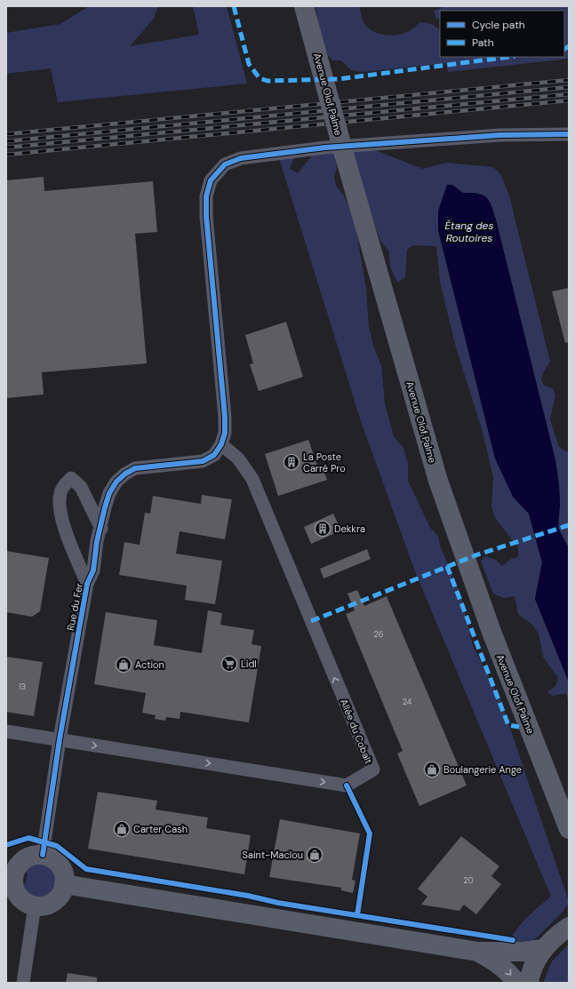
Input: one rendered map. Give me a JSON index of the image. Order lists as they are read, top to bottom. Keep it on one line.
{"streets":{"main road":["Avenue Olof Palme"],"street":["Rue du Fer","Allée du Cobalt"]},"crossings":[["Rue du Fer","Allée du Cobalt"]],"water":["Étang des Routoires"],"places":{"building":["La Poste Carré Pro","Dekkra"],"supermarket":["Lidl"],"shop":["Action","Boulangerie Ange","Carter Cash","Saint-Maclou"]},"house_numbers":["26","13","24","20"],"legend":["Cycle path","Path"]}
